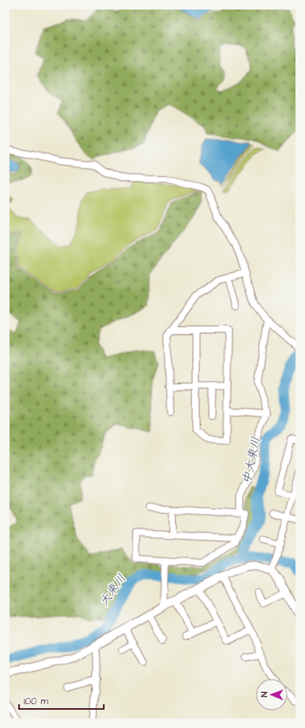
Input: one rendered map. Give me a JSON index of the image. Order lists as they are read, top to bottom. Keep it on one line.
{"water":["中大束川","大束川"],"scale_bar":"100 m","north":"left"}
